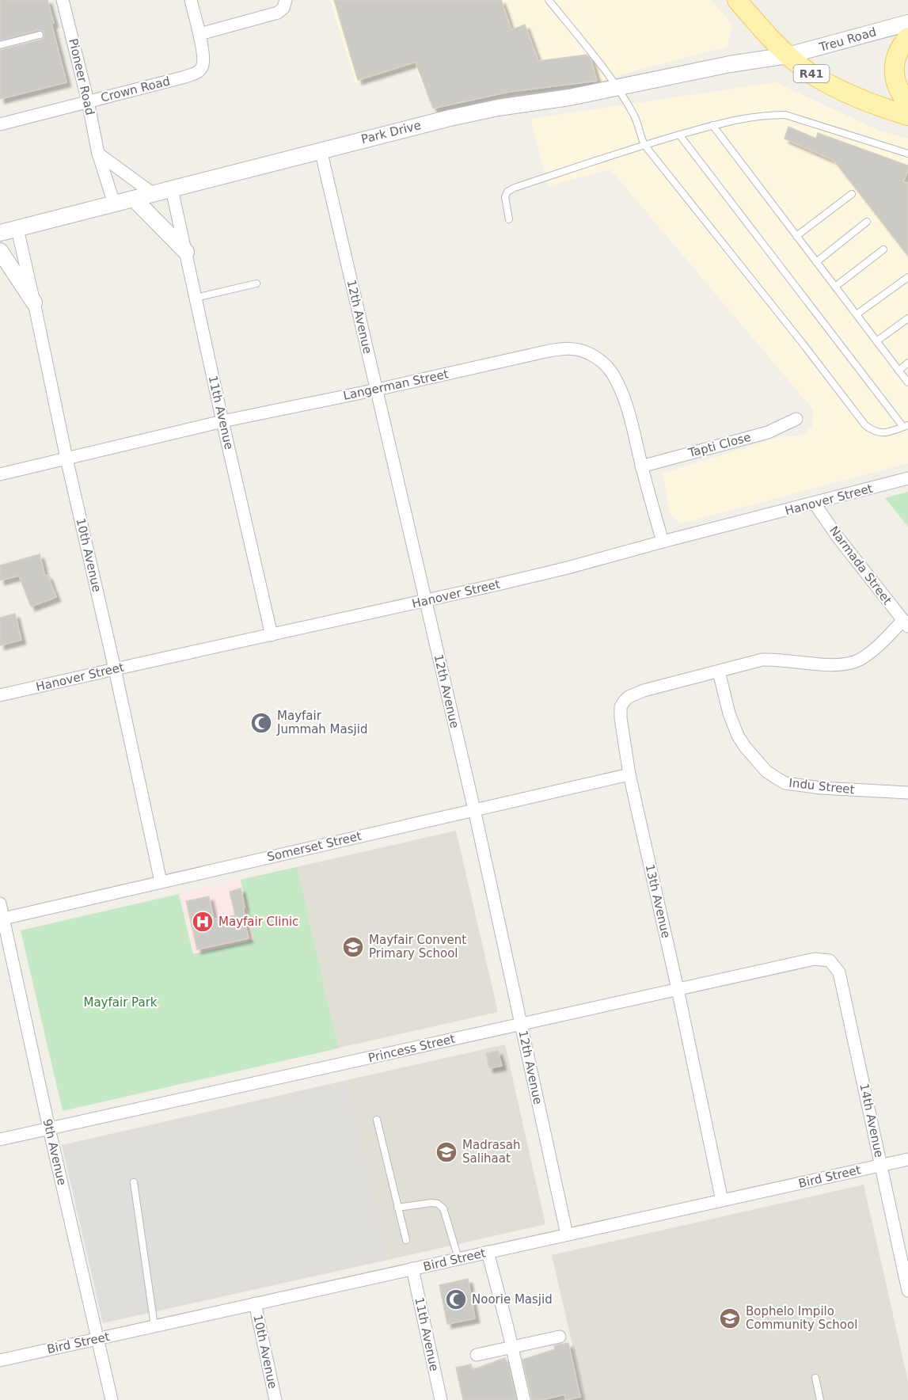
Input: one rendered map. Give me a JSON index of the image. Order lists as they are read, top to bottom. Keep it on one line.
{"streets":{"main road":["R41"],"street":["Treu Road","Pioneer Road","Crown Road","Park Drive","12th Avenue","Langerman Street","11th Avenue","Tapti Close","Hanover Street","10th Avenue","Narmada Street","Indu Street","Somerset Street","13th Avenue","Princess Street","14th Avenue","9th Avenue","Bird Street"]},"crossings":[["Treu Road","R41"],["Treu Road","Park Drive"],["R41","Park Drive"],["Pioneer Road","Crown Road"],["Pioneer Road","Park Drive"],["Park Drive","12th Avenue"],["Park Drive","11th Avenue"],["Park Drive","10th Avenue"],["12th Avenue","Langerman Street"],["12th Avenue","Hanover Street"],["12th Avenue","Somerset Street"],["12th Avenue","Princess Street"],["12th Avenue","Bird Street"],["Langerman Street","11th Avenue"],["Langerman Street","Tapti Close"],["Langerman Street","Hanover Street"],["Langerman Street","10th Avenue"],["11th Avenue","Hanover Street"],["11th Avenue","Bird Street"],["Hanover Street","10th Avenue"],["Hanover Street","Narmada Street"],["10th Avenue","Somerset Street"],["10th Avenue","Bird Street"],["Narmada Street","13th Avenue"],["Indu Street","13th Avenue"],["Somerset Street","13th Avenue"],["Somerset Street","9th Avenue"],["13th Avenue","Princess Street"],["13th Avenue","Bird Street"],["Princess Street","14th Avenue"],["Princess Street","9th Avenue"],["14th Avenue","Bird Street"],["9th Avenue","Bird Street"]],"parks":["Mayfair Park"],"places":{"mosque":["Mayfair Jummah Masjid","Noorie Masjid"],"hospital":["Mayfair Clinic"],"school or university":["Mayfair Convent Primary School","Madrasah Salihaat","Bophelo Impilo Community School"]}}
